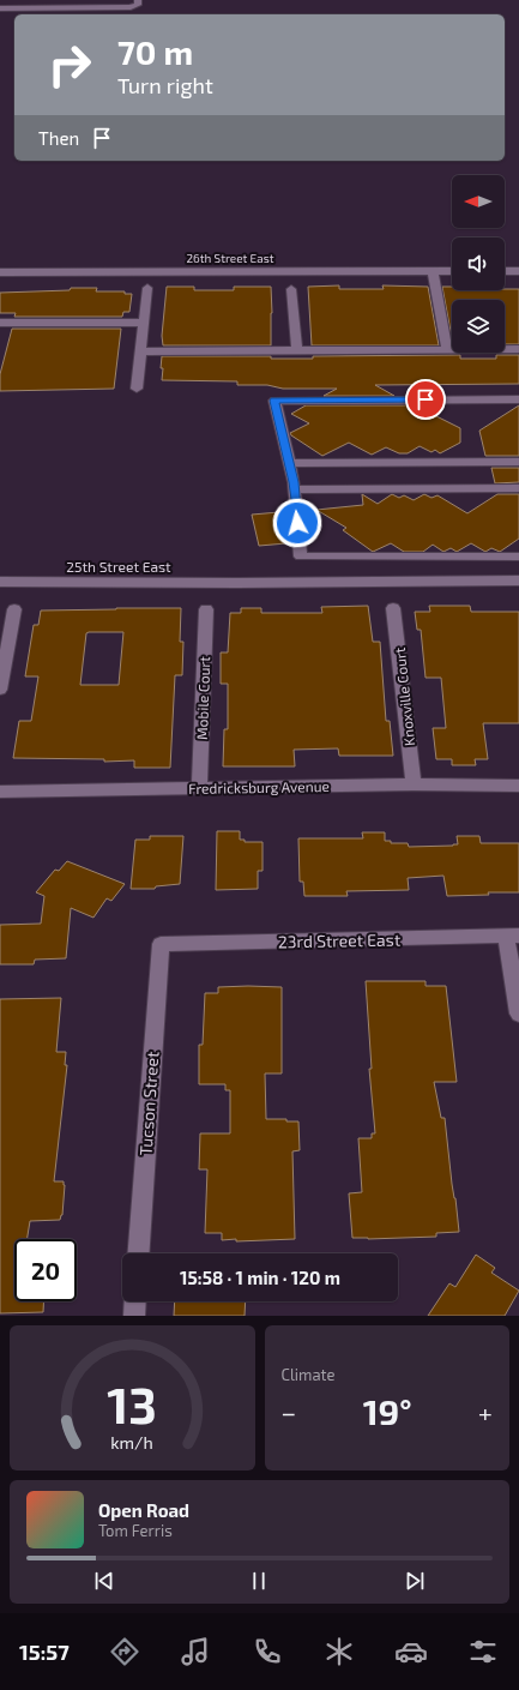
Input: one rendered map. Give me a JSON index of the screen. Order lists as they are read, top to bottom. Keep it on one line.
{"streets":{"street":["26th Street East","25th Street East","Knoxville Court","Mobile Court","Fredricksburg Avenue","23rd Street East","Tucson Street"]},"crossings":[["Knoxville Court","Fredricksburg Avenue"],["Mobile Court","Fredricksburg Avenue"],["23rd Street East","Tucson Street"]],"north":"left","page":{"turn":["70 m","Turn right"],"then":"Then","limit":"20","trip":"15:58 · 1 min · 120 m","tile":"Climate","heat":["−","19°","+"],"song":["Open Road","Tom Ferris"],"tabs":"15:57","gauge":["13","km/h"]}}
